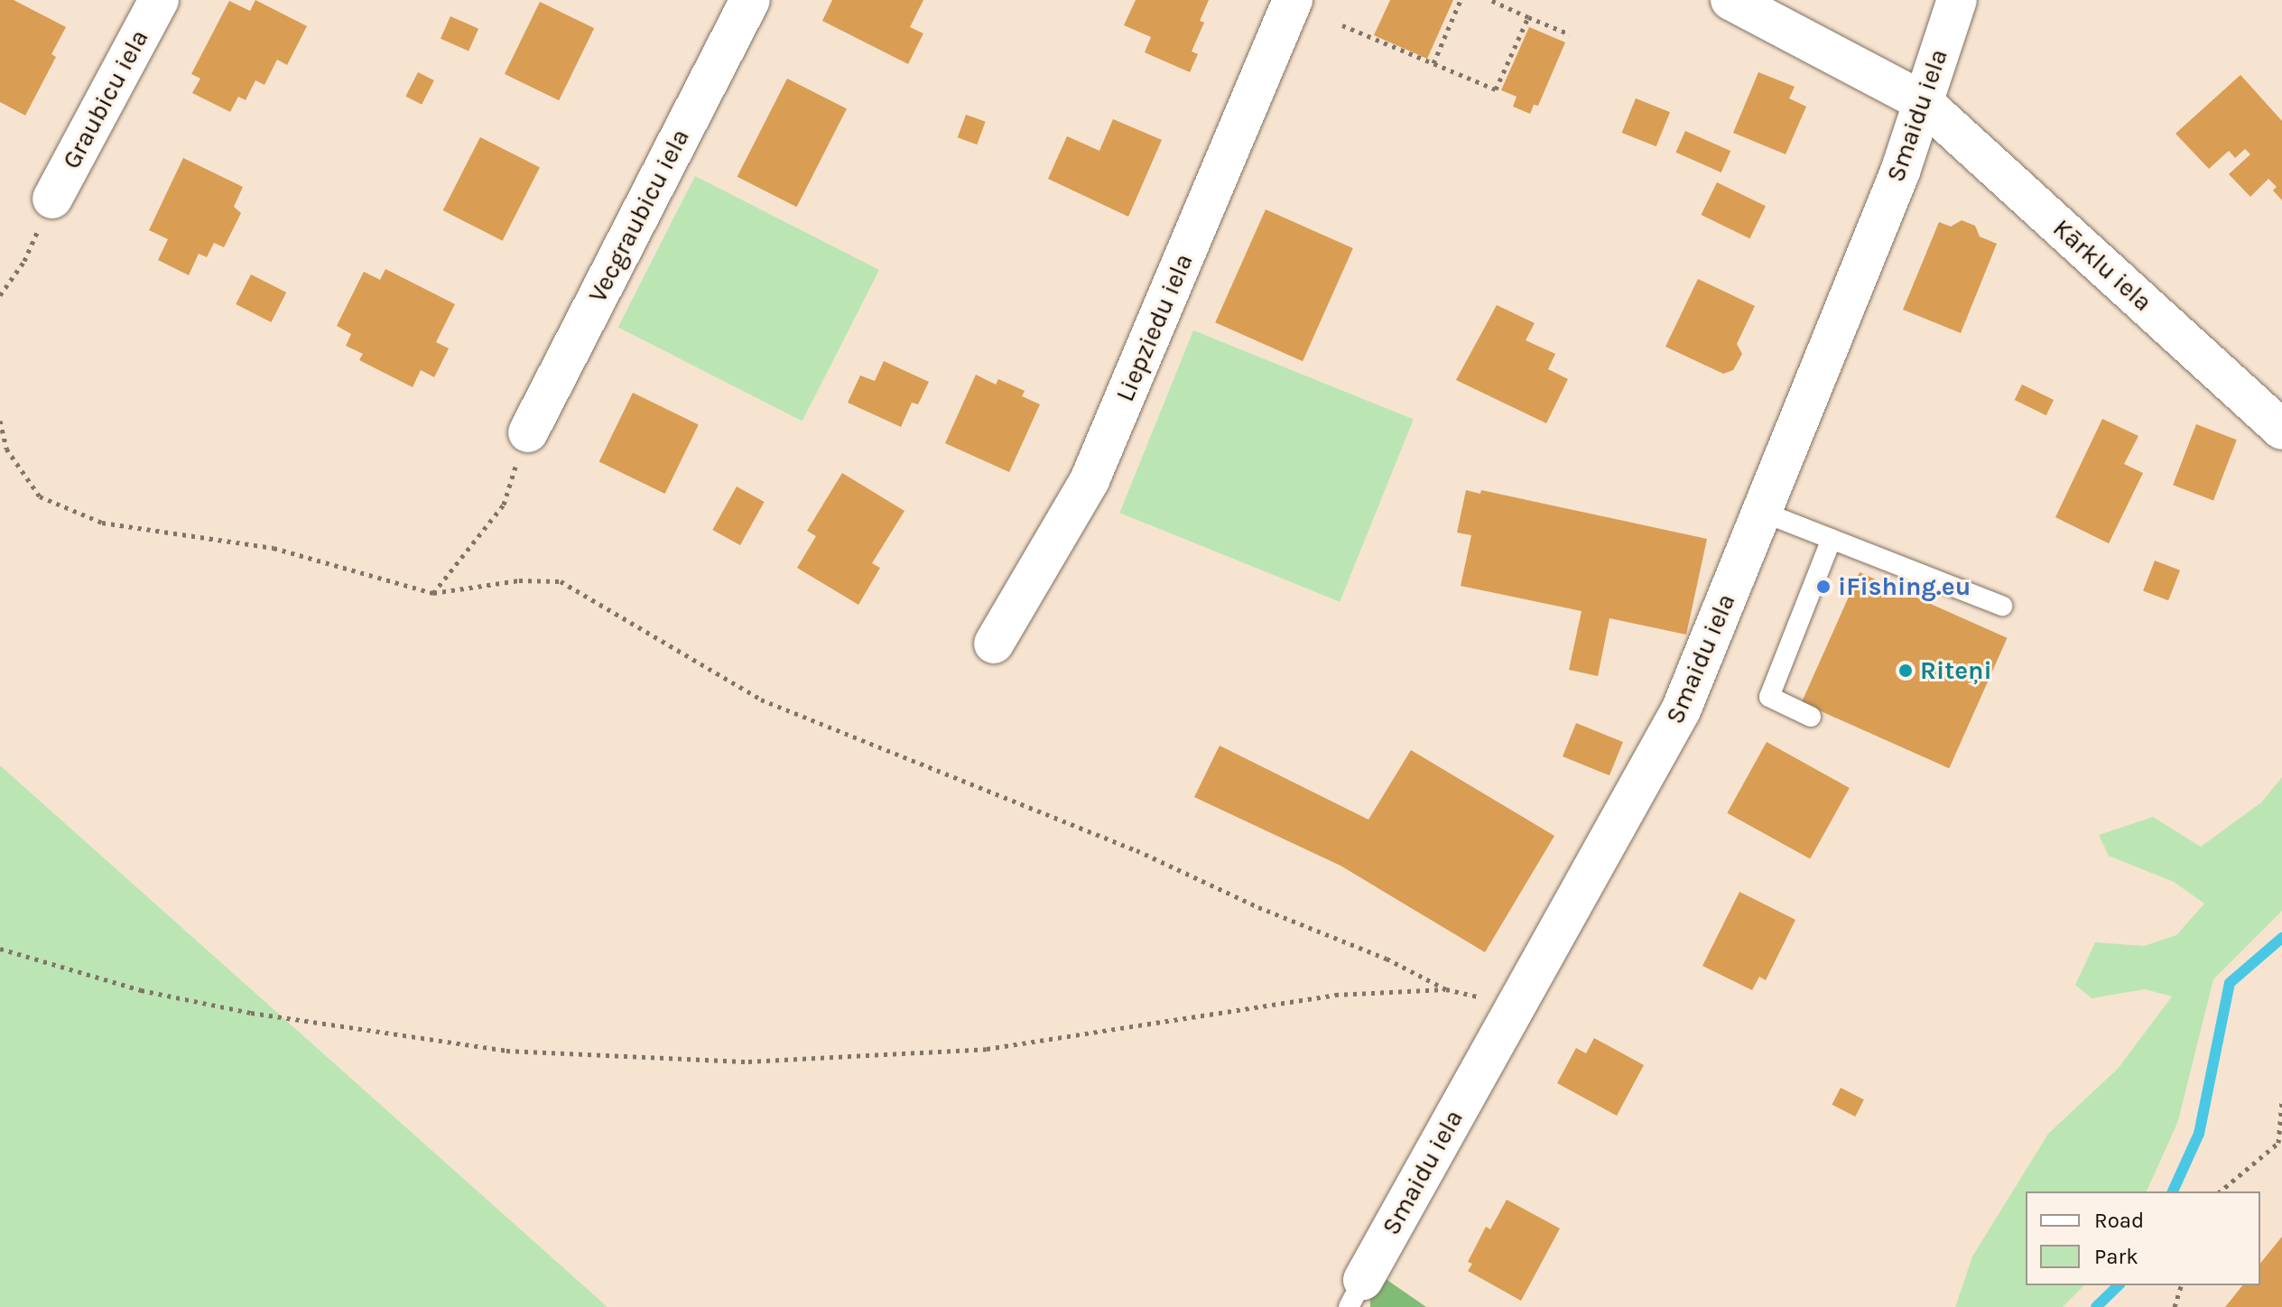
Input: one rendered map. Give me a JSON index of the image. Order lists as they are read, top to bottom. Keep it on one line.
{"streets":{"street":["Graubicu iela","Smaidu iela","Vecgraubicu iela","Kārklu iela","Liepziedu iela"]},"crossings":[["Smaidu iela","Kārklu iela"]],"places":["iFishing.eu","Riteņi"],"legend":["Road","Park"]}
